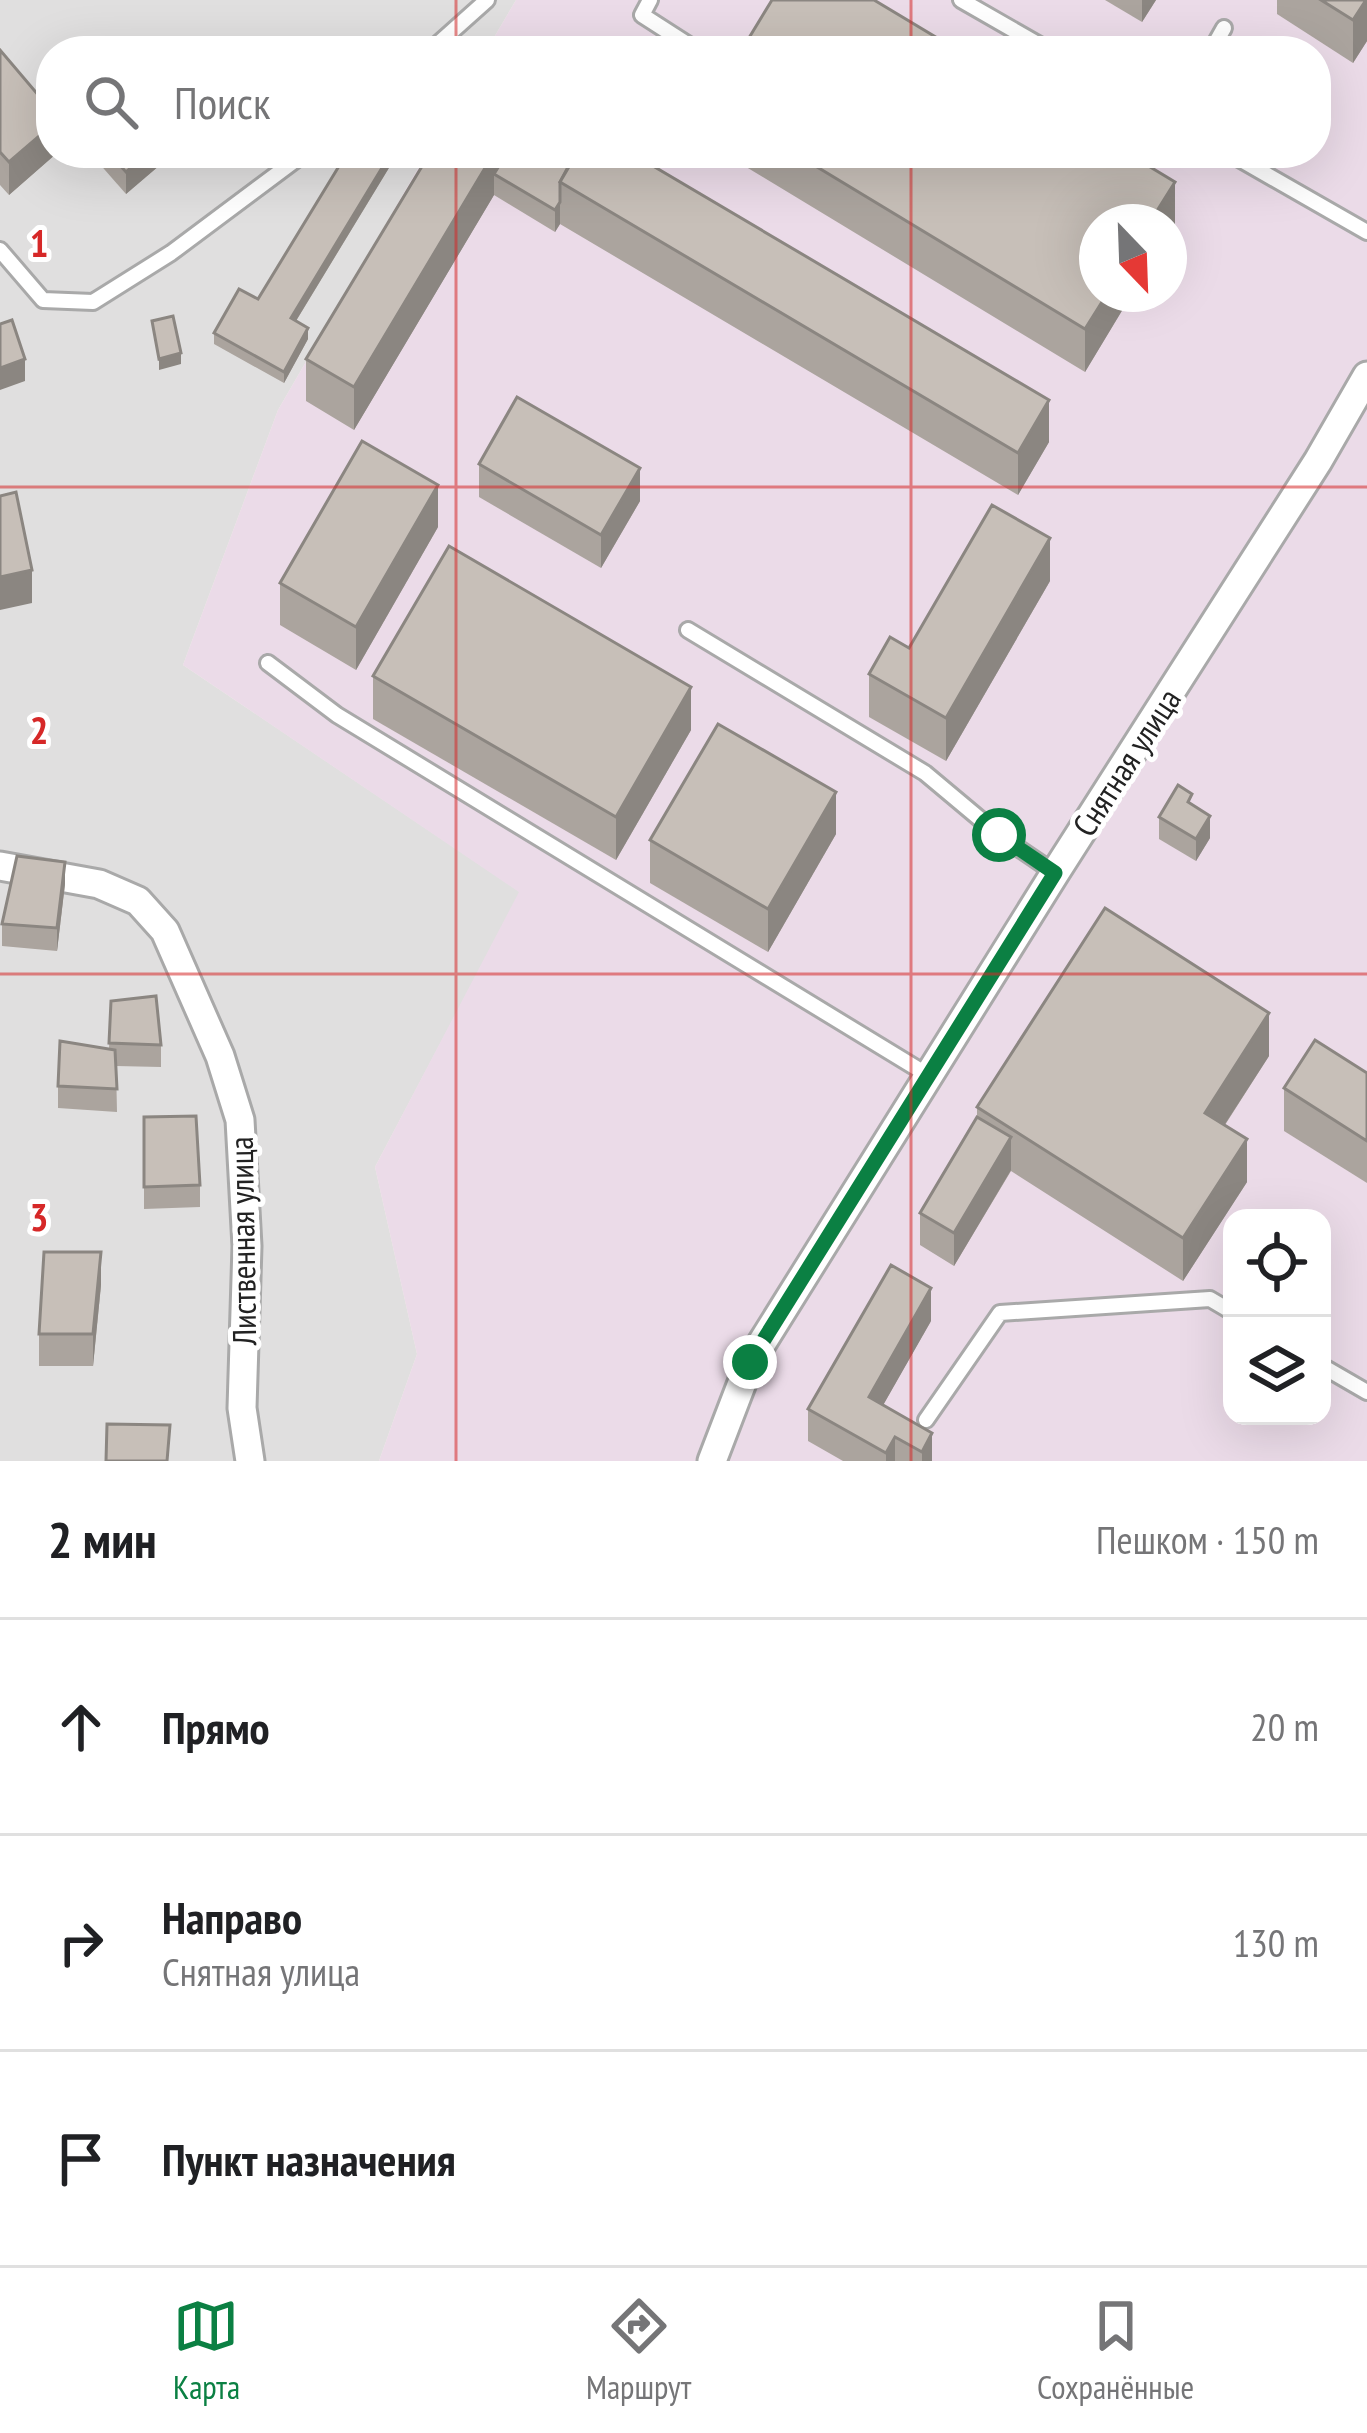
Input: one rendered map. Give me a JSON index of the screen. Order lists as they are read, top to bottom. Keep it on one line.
{"streets":{"street":["Снятная улица","Лиственная улица"]},"north":"bottom right","page":{"search":"Поиск","heading":["2 мин","Пешком · 150 m"],"list":[["Прямо","20 m"],["Направо","Снятная улица","130 m"],"Пункт назначения"],"nav":["Карта","Маршрут","Сохранённые"]},"grid":{"rows":["1","2","3"]}}
